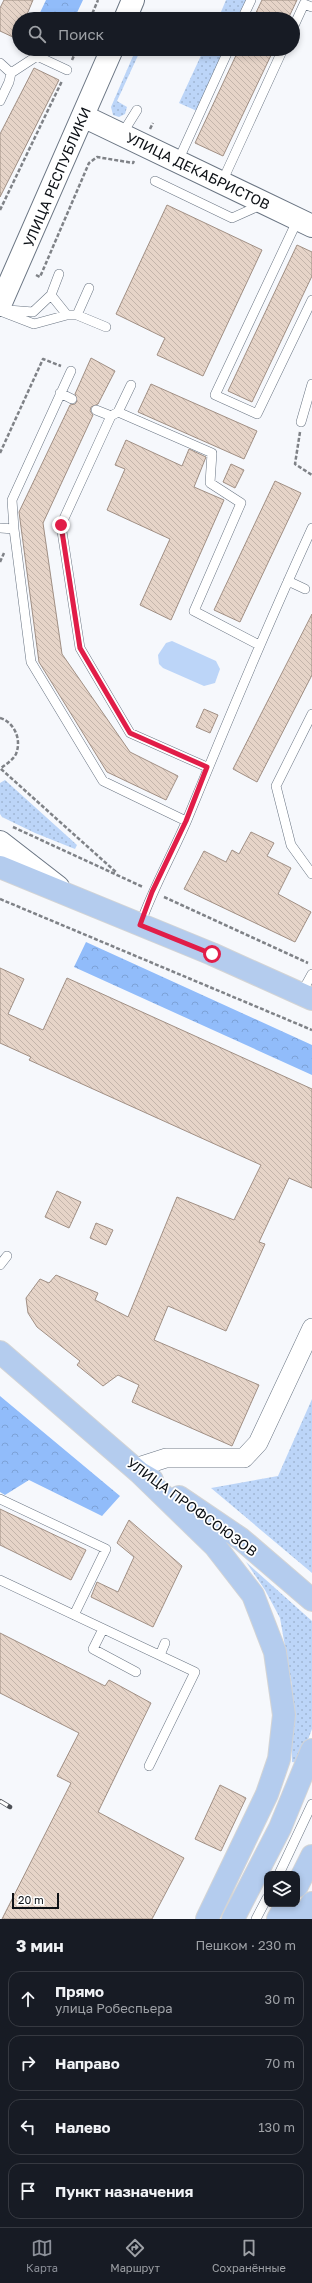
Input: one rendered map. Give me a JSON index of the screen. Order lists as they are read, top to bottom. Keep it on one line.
{"streets":{"main road":["УЛИЦА ДЕКАБРИСТОВ","УЛИЦА РЕСПУБЛИКИ","УЛИЦА ПРОФСОЮЗОВ"]},"crossings":[["УЛИЦА ДЕКАБРИСТОВ","УЛИЦА РЕСПУБЛИКИ"]],"scale_bar":"20 m","page":{"search":"Поиск","scale":"20 m","heading":["3 мин","Пешком · 230 m"],"list":[["Прямо","улица Робеспьера","30 m"],["Направо","70 m"],["Налево","130 m"],"Пункт назначения"],"nav":["Карта","Маршрут","Сохранённые"]}}
